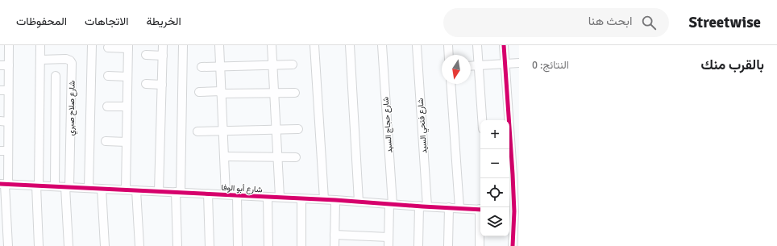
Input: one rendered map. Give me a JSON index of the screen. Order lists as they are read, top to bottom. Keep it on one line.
{"streets":{"street":["شارع صلاح صبري","شارع حجاج السيد","شارع فتحي السيد","شارع أبو الوفا"]},"crossings":[["شارع صلاح صبري","شارع أبو الوفا"],["شارع حجاج السيد","شارع أبو الوفا"],["شارع فتحي السيد","شارع أبو الوفا"]],"north":"bottom","page":{"header":"Streetwise","search":"ابحث هنا","nav":["الخريطة","الاتجاهات","المحفوظات"],"heading":["بالقرب منك","النتائج: 0"],"map_buttons":["+","−"]}}
